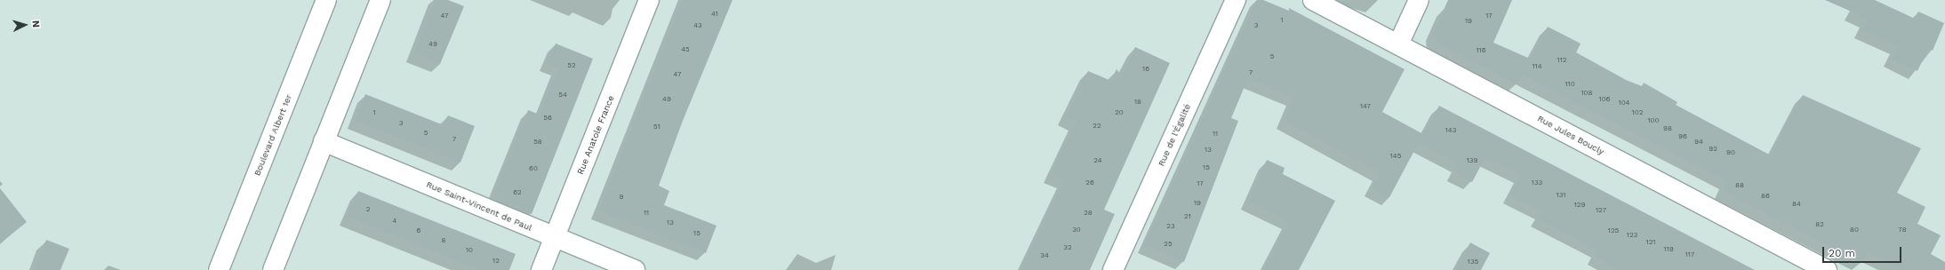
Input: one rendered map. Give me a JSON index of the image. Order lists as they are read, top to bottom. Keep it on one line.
{"streets":{"street":["Boulevard Albert 1er","Rue Anatole France","Rue de l'Égalité","Rue Jules Boucly","Rue Saint-Vincent de Paul"]},"crossings":[["Rue Anatole France","Rue Saint-Vincent de Paul"]],"house_numbers":["41","47","17","1","19","43","3","49","45","116","5","112","52","114","16","7","47","110","108","54","49","106","18","104","147","1","20","102","56","100","3","22","51","98","143","5","11","96","7","58","94","92","13","90","145","24","139","15","60","26","133","17","88","62","131","86","9","19","84","129","2","127","11","28","21","4","13","82","23","30","80","78","6","125","15","123","8","121","25","32","119","10","117","34","12","135"],"scale_bar":"20 m","north":"right"}
